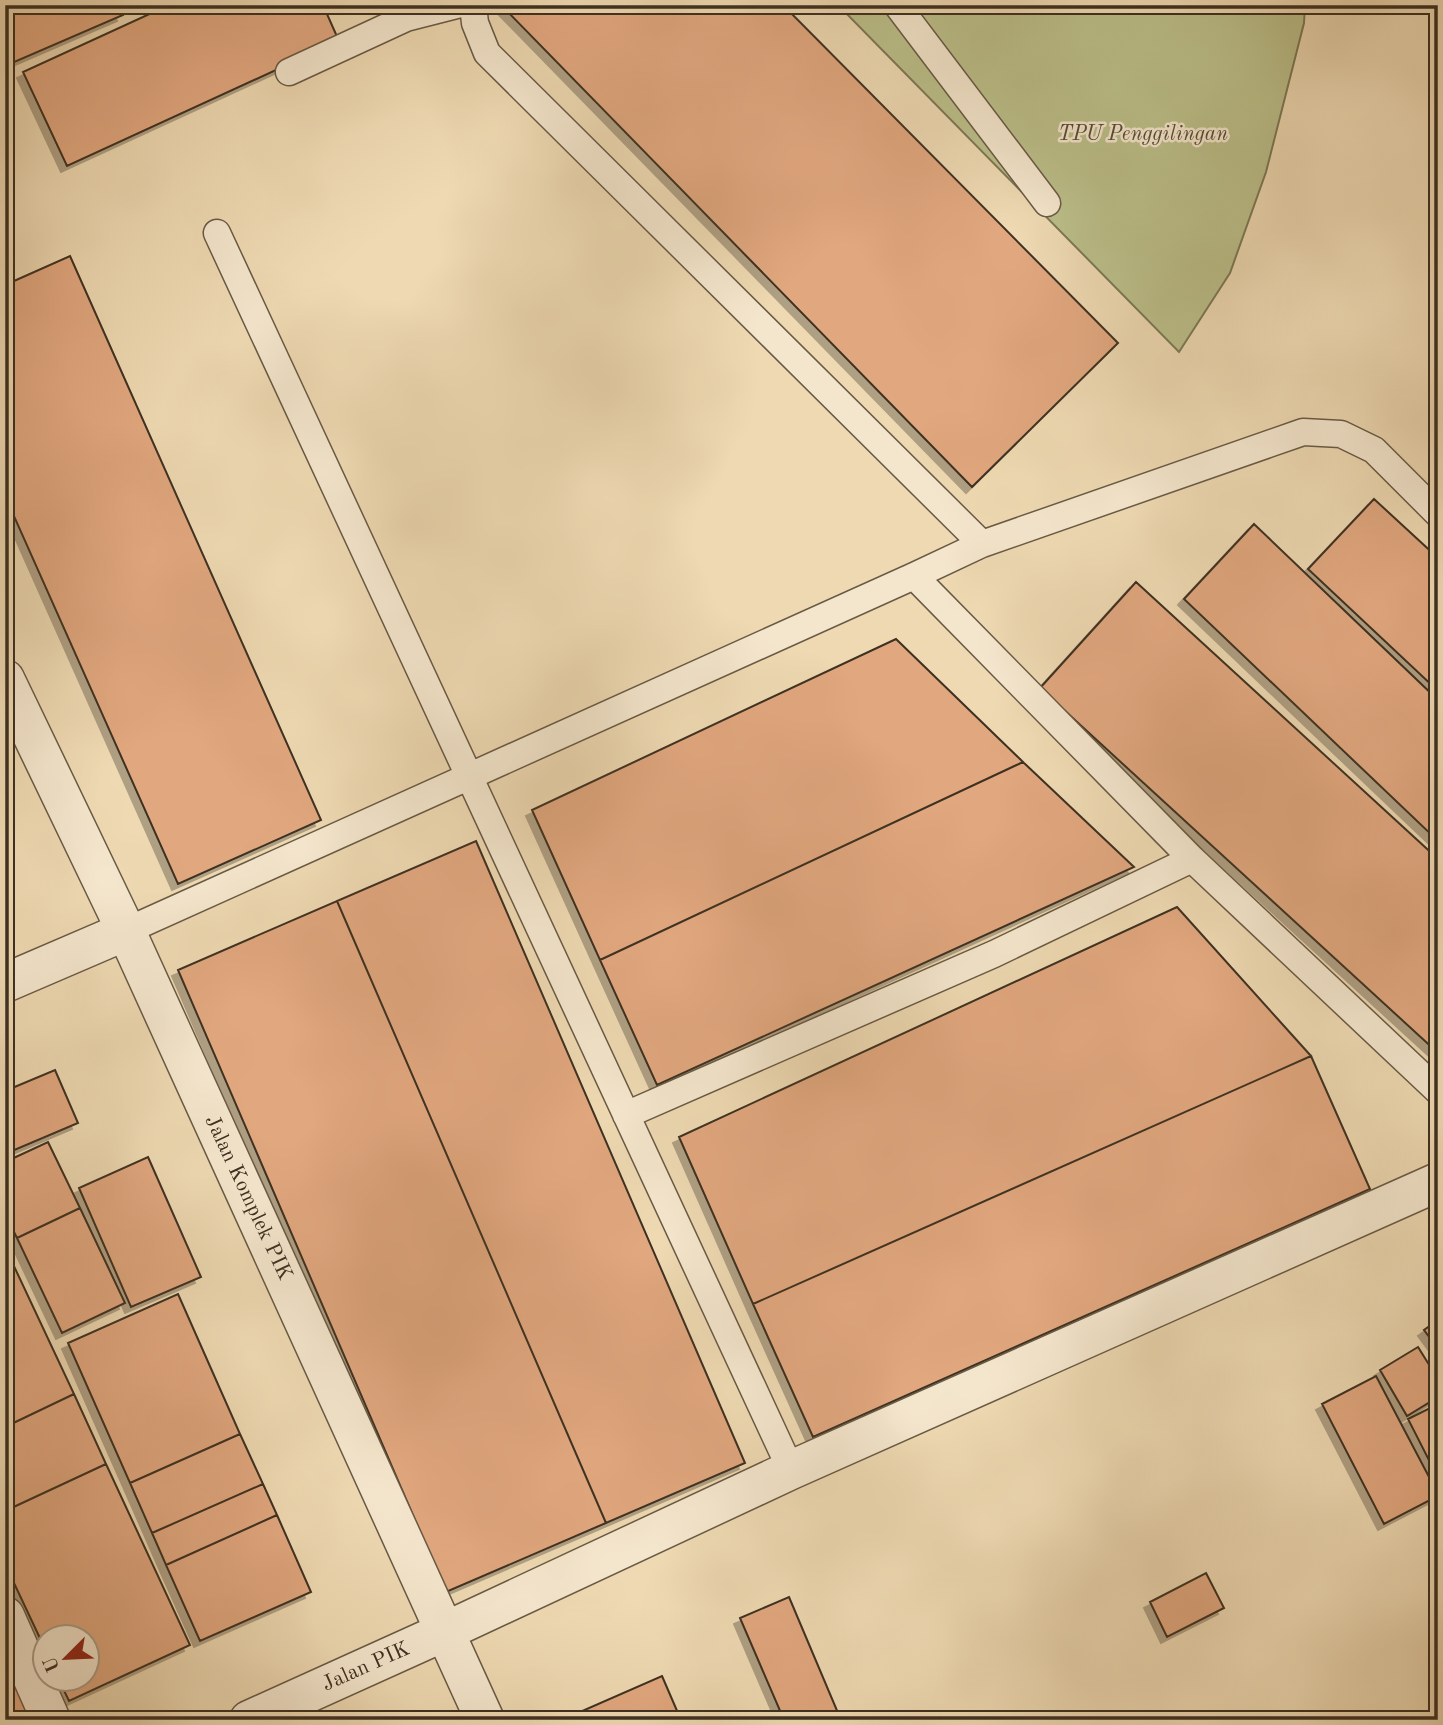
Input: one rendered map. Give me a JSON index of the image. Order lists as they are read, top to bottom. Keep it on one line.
{"streets":{"street":["Jalan Komplek PIK","Jalan PIK"]},"crossings":[["Jalan Komplek PIK","Jalan PIK"]],"parks":["TPU Penggilingan"],"north":"bottom left"}
